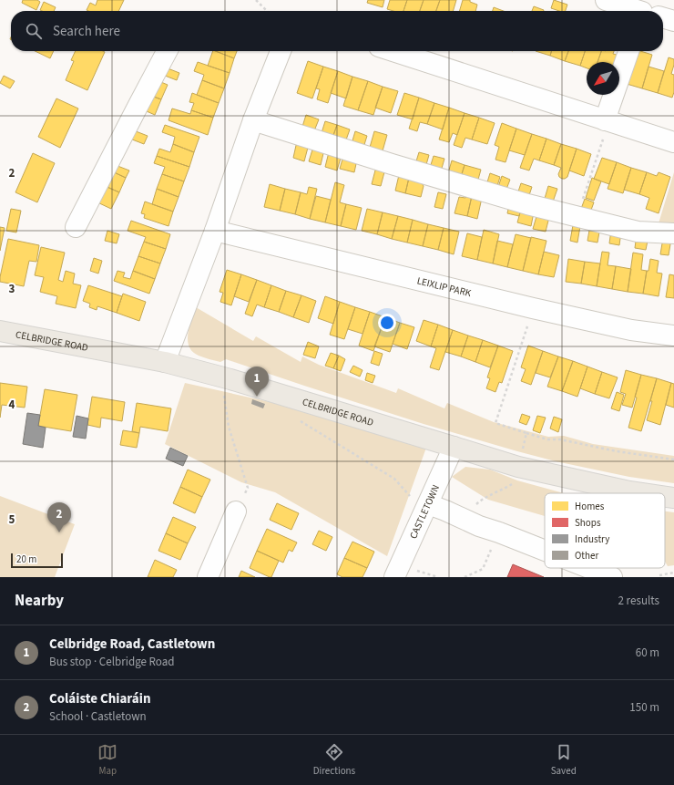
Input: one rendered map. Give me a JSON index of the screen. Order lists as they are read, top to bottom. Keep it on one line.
{"streets":{"main road":["CELBRIDGE ROAD"],"street":["LEIXLIP PARK","CASTLETOWN"]},"crossings":[["CELBRIDGE ROAD","CASTLETOWN"]],"legend":["Homes","Shops","Industry","Other"],"scale_bar":"20 m","north":"bottom left","page":{"search":"Search here","pins":["1","2"],"scale":"20 m","heading":["Nearby","2 results"],"list":[{"mark":"1","name":"Celbridge Road, Castletown","note":"Bus stop · Celbridge Road","value":"60 m"},{"mark":"2","name":"Coláiste Chiaráin","note":"School · Castletown","value":"150 m"}],"nav":["Map","Directions","Saved"]},"grid":{"rows":["2","3","4","5"]}}
